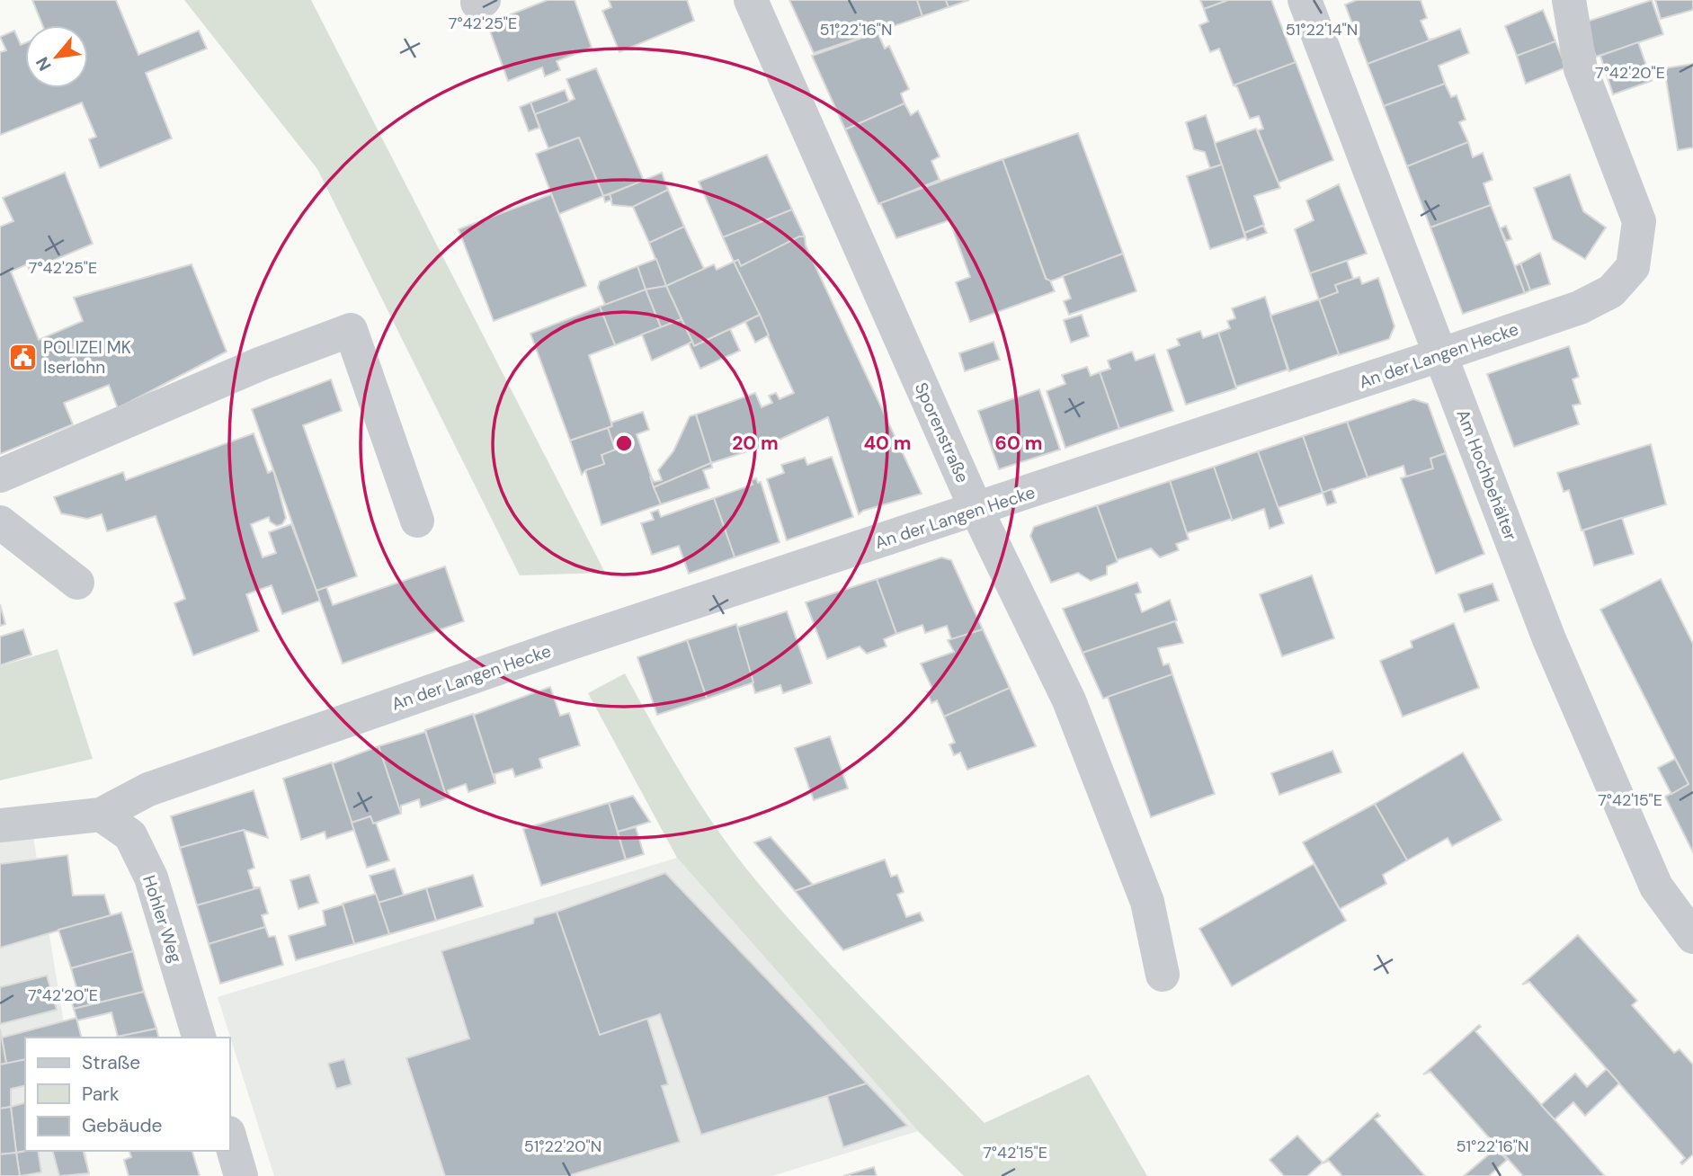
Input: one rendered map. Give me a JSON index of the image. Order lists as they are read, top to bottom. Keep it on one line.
{"streets":{"street":["An der Langen Hecke","Sporenstraße","Am Hochbehälter","Hohler Weg"]},"crossings":[["An der Langen Hecke","Sporenstraße"],["An der Langen Hecke","Am Hochbehälter"],["An der Langen Hecke","Hohler Weg"]],"places":{"public building":["POLIZEI MK Iserlohn"]},"legend":["Straße","Park","Gebäude"],"north":"bottom left","coordinates":["7°42'25\"E","51°22'16\"N","51°22'14\"N","7°42'20\"E","7°42'15\"E","51°22'20\"N"],"rings":["20 m","40 m","60 m"]}
